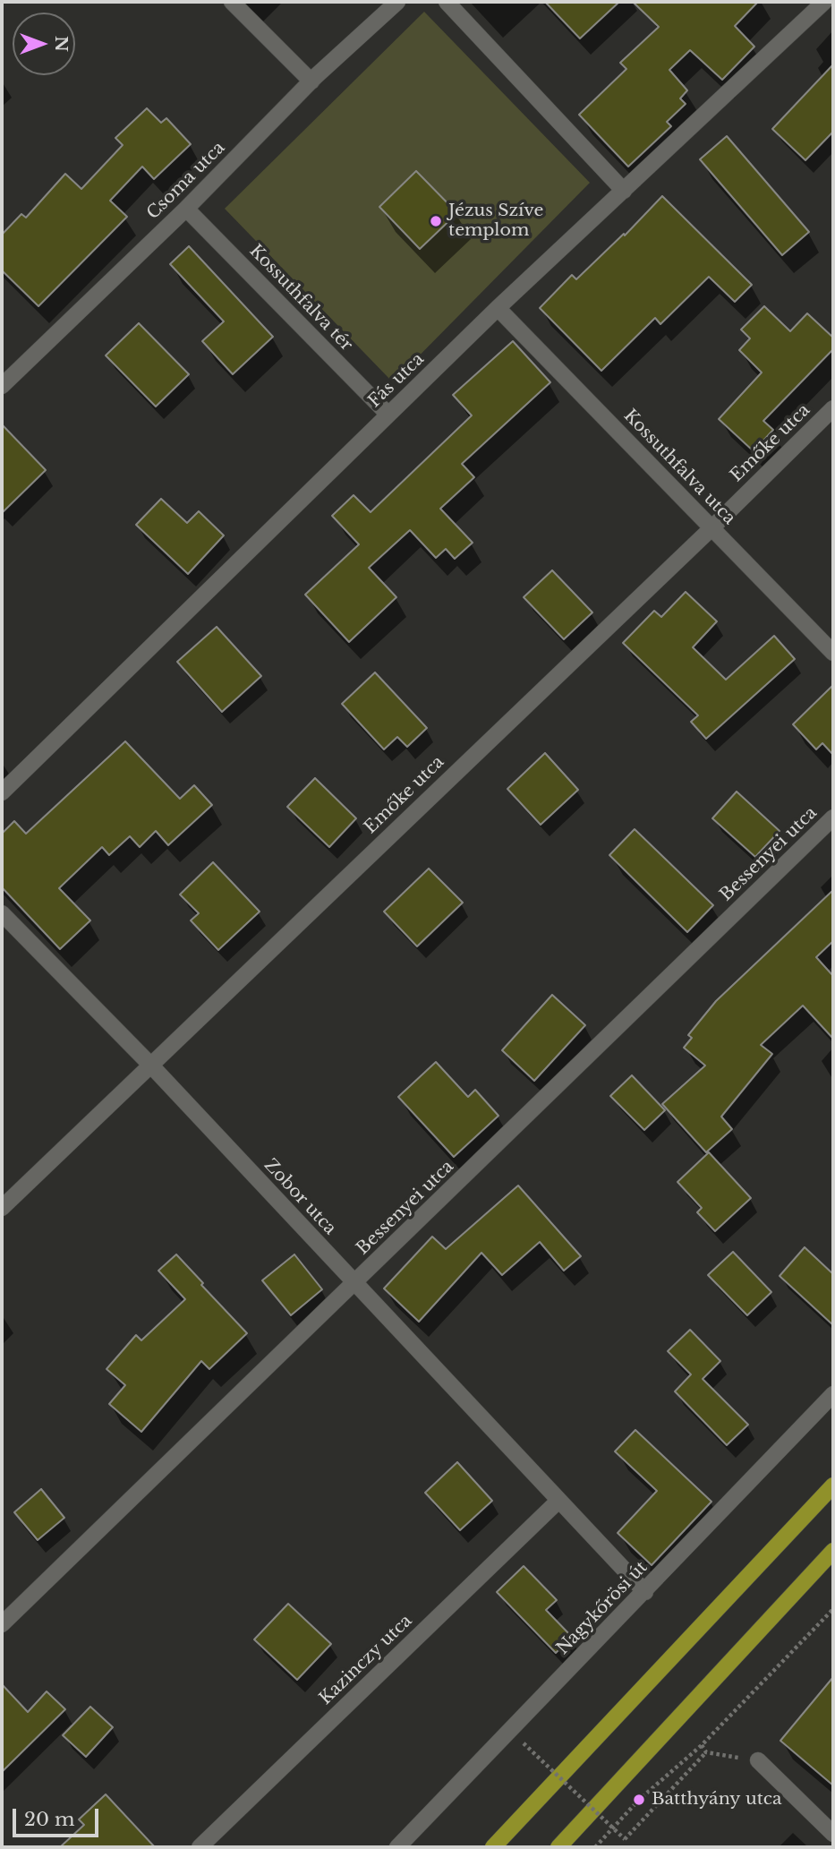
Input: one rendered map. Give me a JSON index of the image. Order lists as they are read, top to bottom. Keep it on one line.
{"streets":{"street":["Csoma utca","Kossuthfalva tér","Fás utca","Emőke utca","Kossuthfalva utca","Bessenyei utca","Zobor utca","Nagykőrösi út","Kazinczy utca"]},"crossings":[["Csoma utca","Kossuthfalva tér"],["Kossuthfalva tér","Fás utca"],["Fás utca","Kossuthfalva utca"],["Emőke utca","Kossuthfalva utca"],["Emőke utca","Zobor utca"],["Bessenyei utca","Zobor utca"],["Zobor utca","Nagykőrösi út"],["Zobor utca","Kazinczy utca"]],"places":["Jézus Szíve templom","Batthyány utca"],"scale_bar":"20 m","north":"right"}
